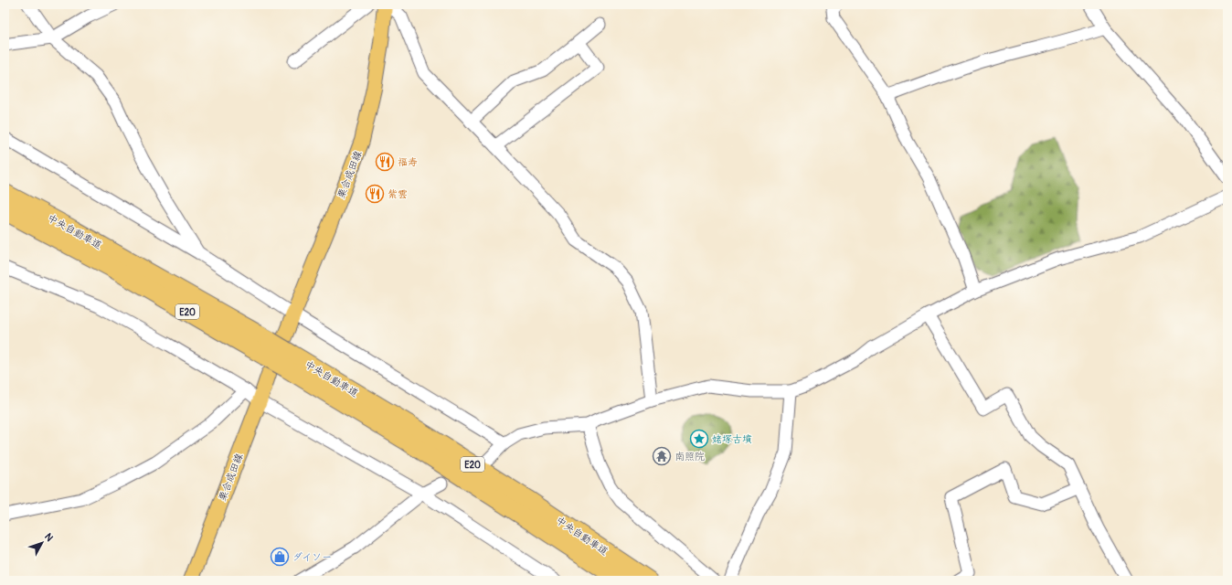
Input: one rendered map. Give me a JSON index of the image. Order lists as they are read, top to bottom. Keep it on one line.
{"streets":{"highway":["中央自動車道","E20"],"main road":["栗合成田線"]},"crossings":[["栗合成田線","中央自動車道"]],"places":{"restaurant":["福寿","紫雲"],"place":["姥塚古墳"],"temple":["南照院"],"shop":["ダイソー"]},"north":"top right"}
